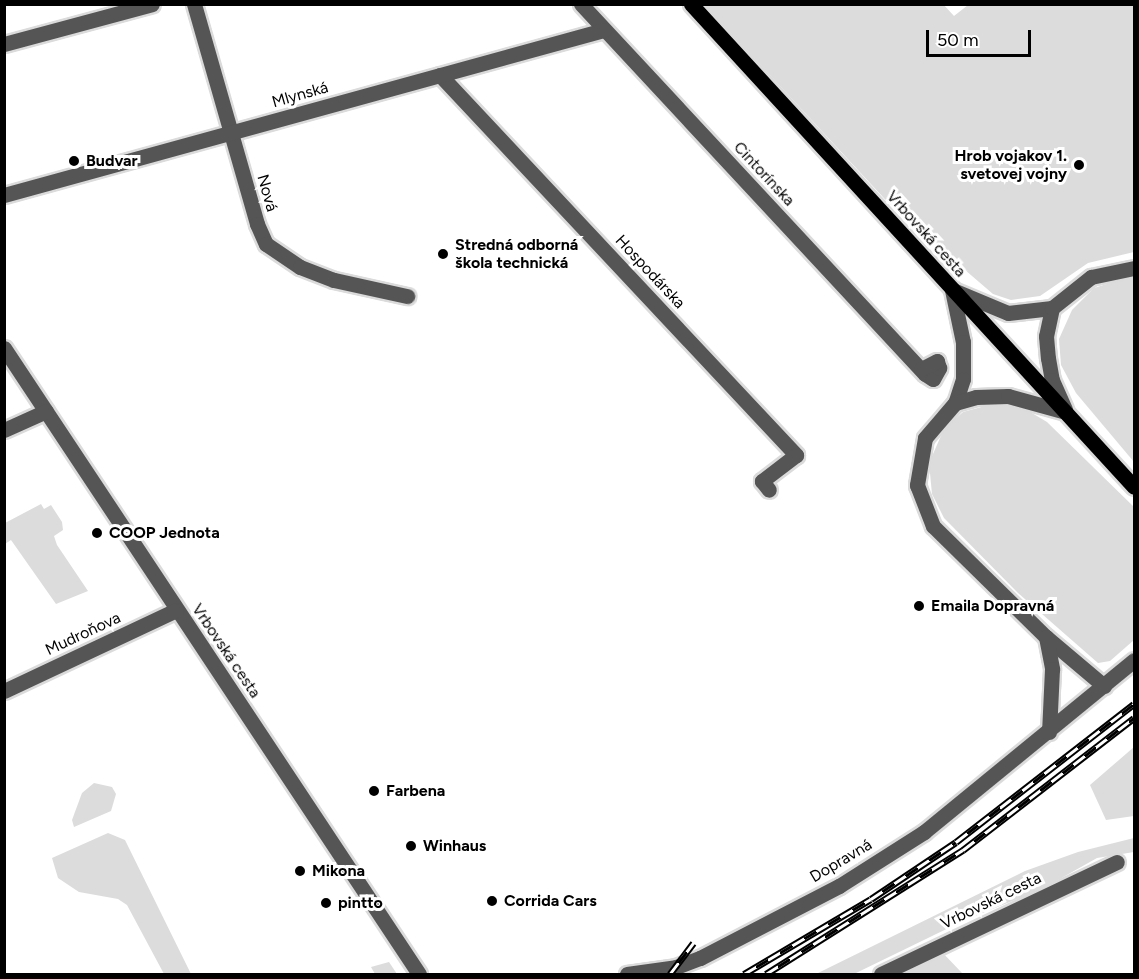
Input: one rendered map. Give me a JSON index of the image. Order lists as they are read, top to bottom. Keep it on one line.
{"streets":{"main road":["Vrbovská cesta"],"street":["Mlynská","Cintorínska","Nová","Hospodárska","Mudroňova","Dopravná"]},"crossings":[["Mlynská","Cintorínska"],["Mlynská","Nová"],["Mlynská","Hospodárska"],["Vrbovská cesta","Mudroňova"]],"places":["Budvar","Hrob vojakov 1. svetovej vojny","Stredná odborná škola technická","COOP Jednota","Emaila Dopravná","Farbena","Winhaus","Mikona","Corrida Cars","pintto"],"scale_bar":"50 m"}
